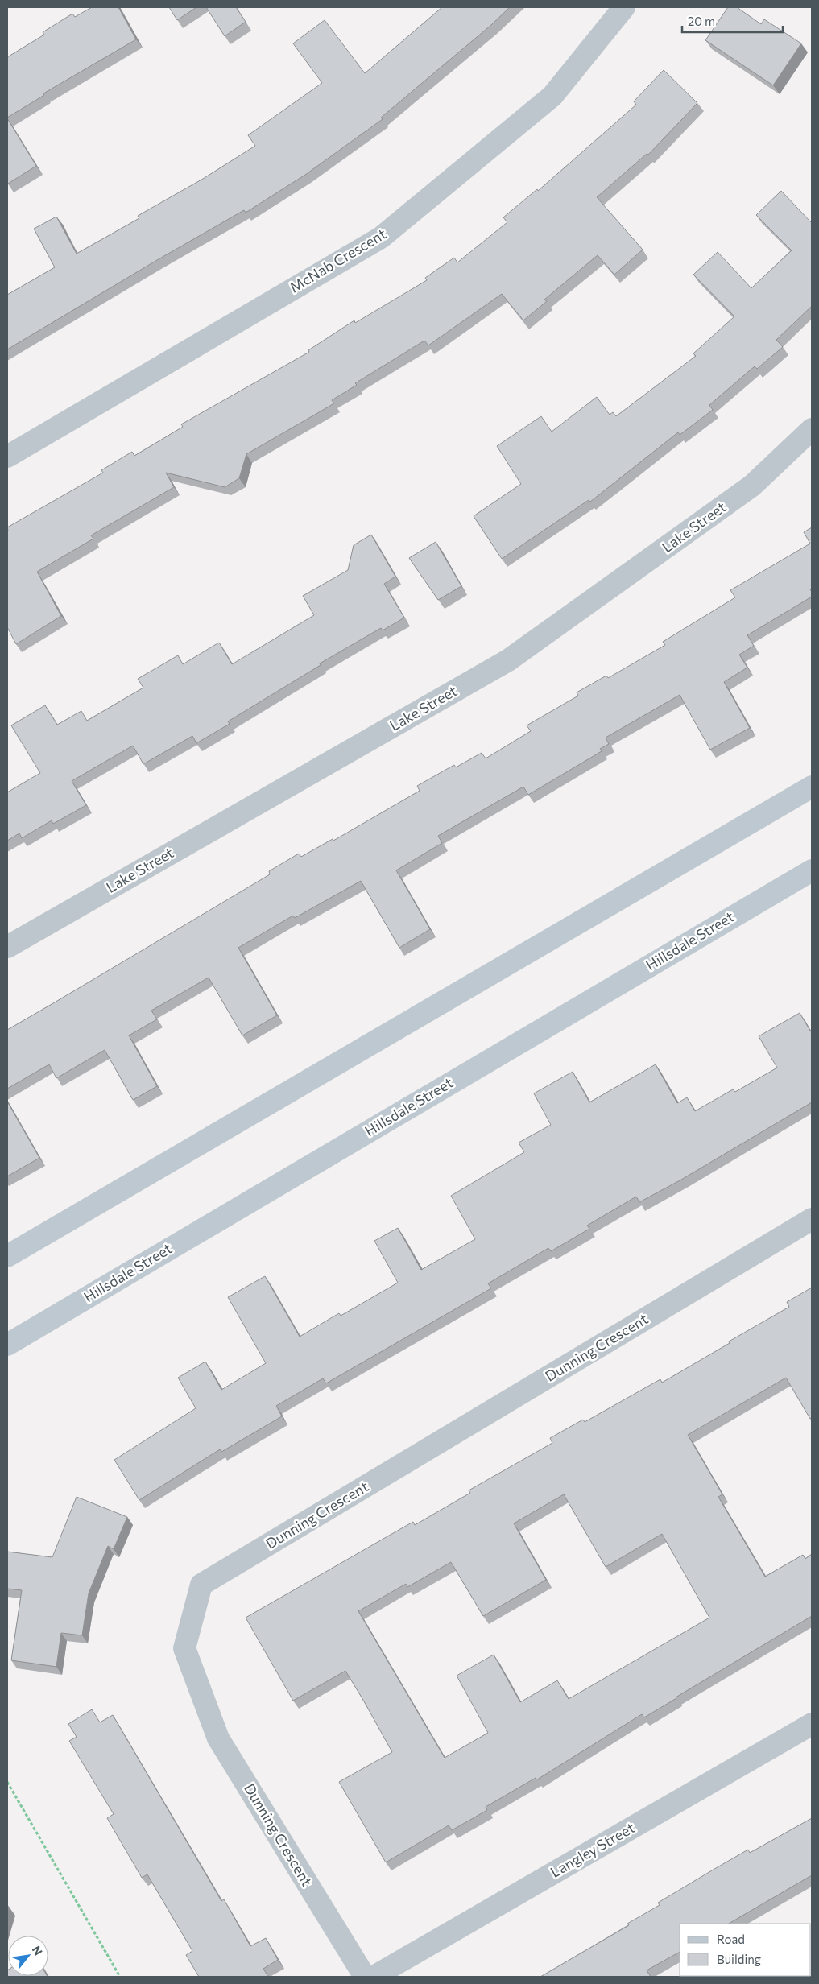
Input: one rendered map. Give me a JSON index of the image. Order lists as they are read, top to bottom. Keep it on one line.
{"streets":{"street":["McNab Crescent","Lake Street","Hillsdale Street","Dunning Crescent","Langley Street"]},"legend":["Road","Building"],"scale_bar":"20 m","north":"top right"}
